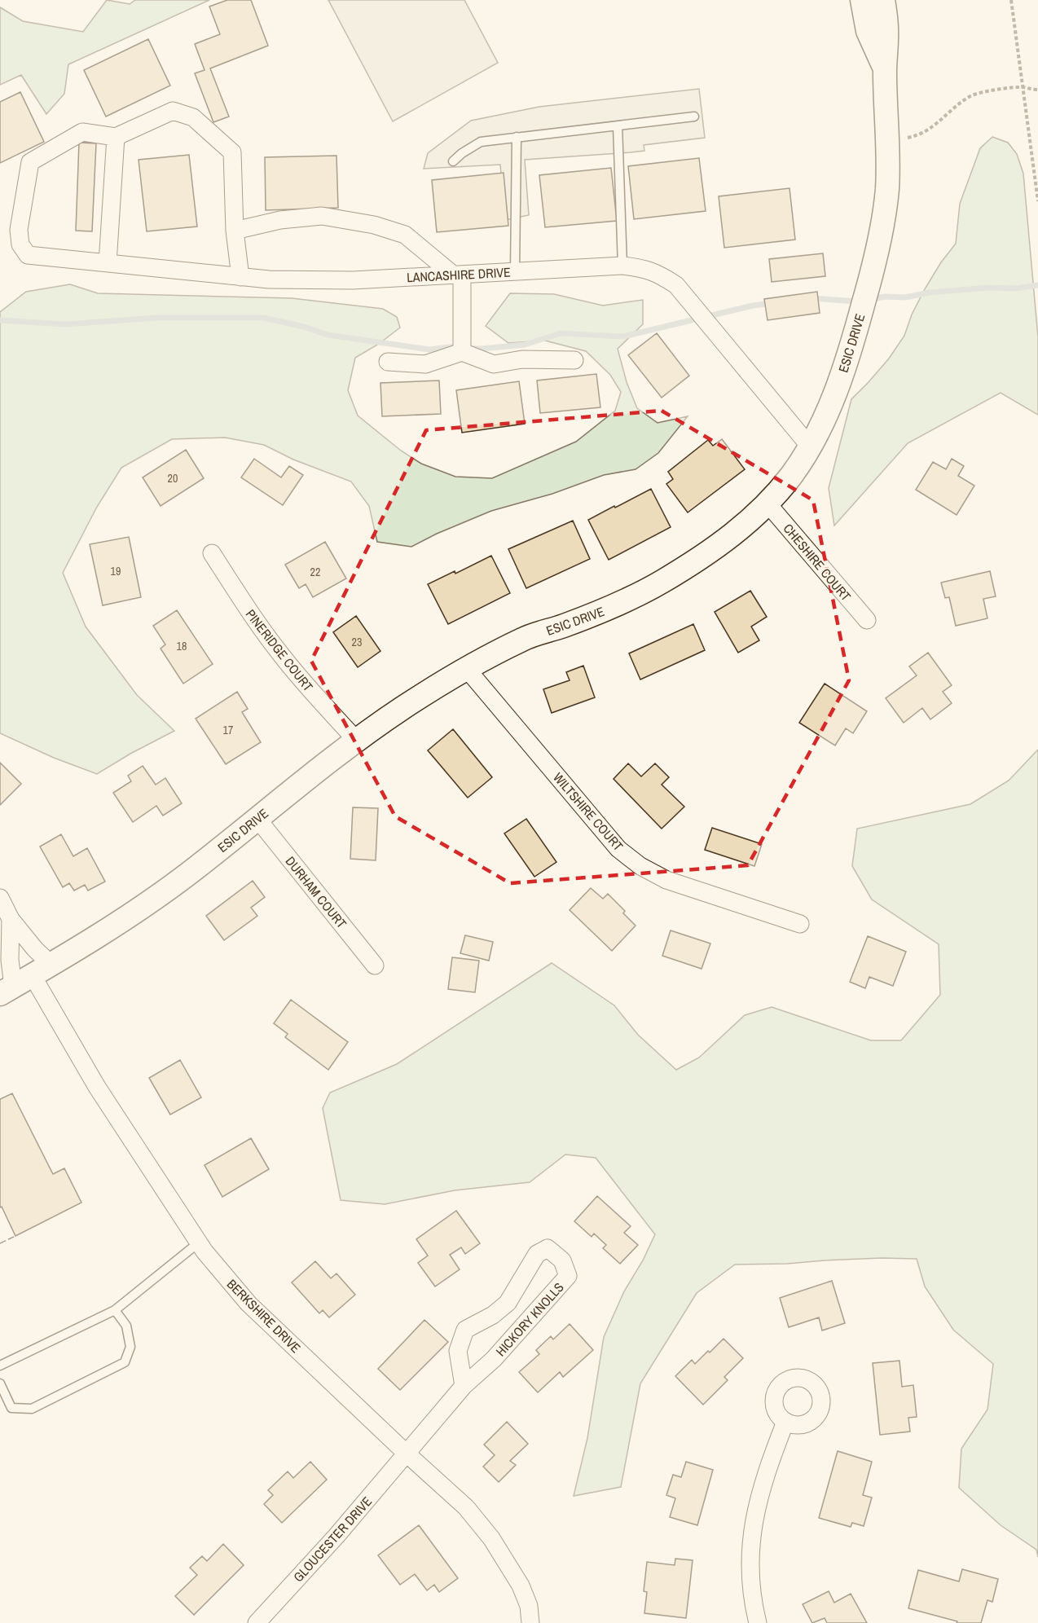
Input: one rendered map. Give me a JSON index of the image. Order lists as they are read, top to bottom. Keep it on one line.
{"streets":{"street":["LANCASHIRE DRIVE","ESIC DRIVE","CHESHIRE COURT","PINERIDGE COURT","WILTSHIRE COURT","DURHAM COURT","BERKSHIRE DRIVE","HICKORY KNOLLS","GLOUCESTER DRIVE"]},"crossings":[["LANCASHIRE DRIVE","ESIC DRIVE"],["ESIC DRIVE","CHESHIRE COURT"],["ESIC DRIVE","PINERIDGE COURT"],["ESIC DRIVE","WILTSHIRE COURT"],["ESIC DRIVE","DURHAM COURT"],["ESIC DRIVE","BERKSHIRE DRIVE"],["BERKSHIRE DRIVE","HICKORY KNOLLS"],["BERKSHIRE DRIVE","GLOUCESTER DRIVE"],["HICKORY KNOLLS","GLOUCESTER DRIVE"]],"house_numbers":["20","19","22","23","18","17"]}
